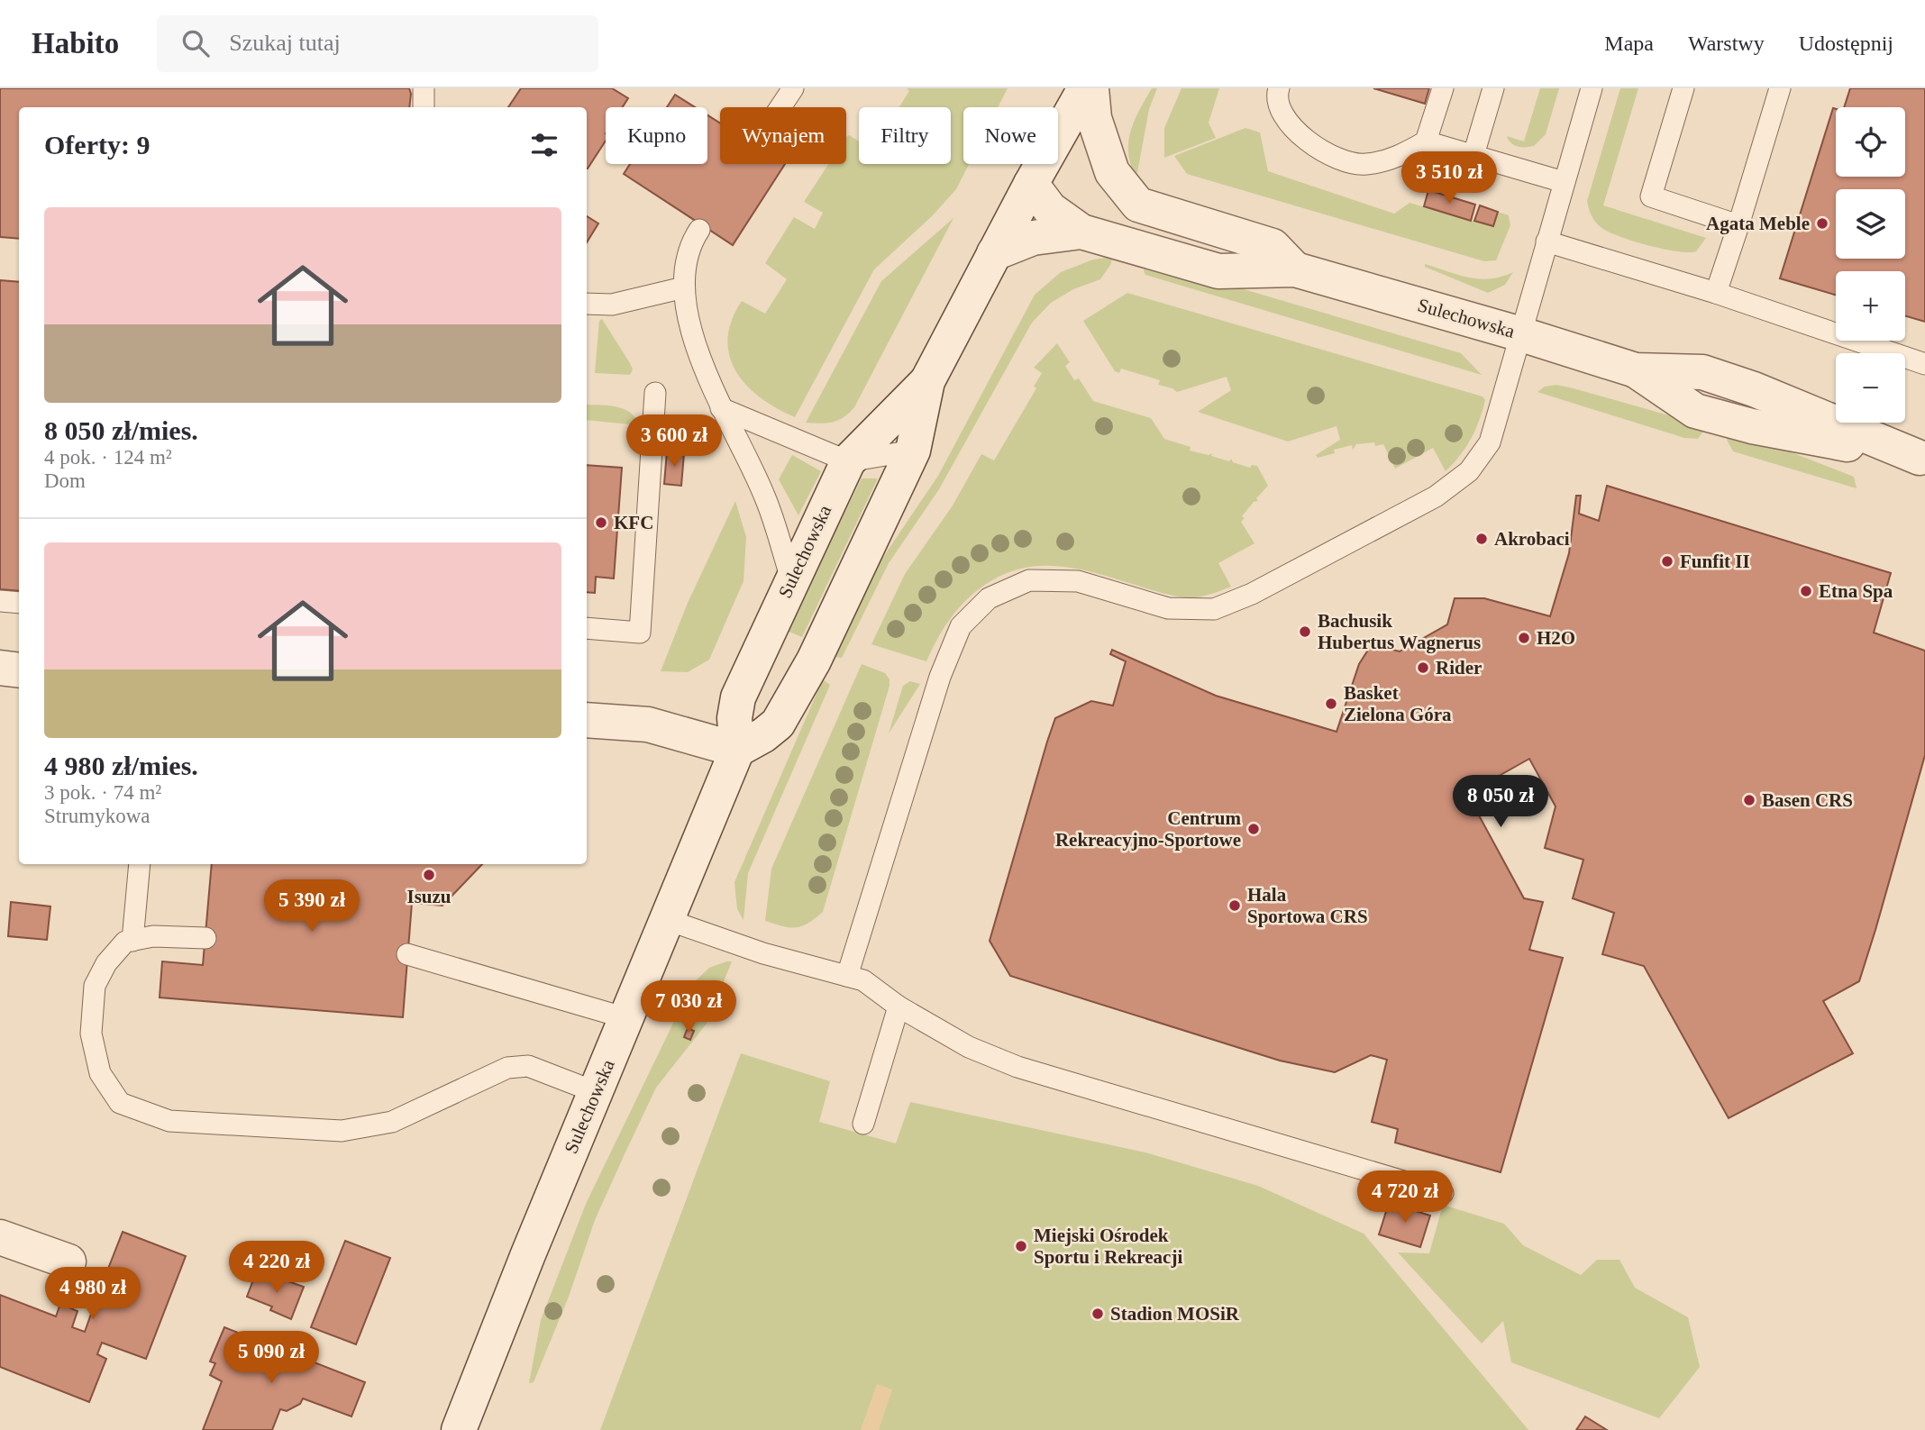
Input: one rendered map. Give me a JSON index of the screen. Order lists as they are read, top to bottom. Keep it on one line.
{"streets":{"street":["Sulechowska"]},"places":["Agata Meble","KFC","Akrobaci","Funfit II","Etna Spa","Bachusik Hubertus Wagnerus","H2O","Rider","Basket Zielona Góra","Basen CRS","Centrum Rekreacyjno-Sportowe","Isuzu","Hala Sportowa CRS","Miejski Ośrodek Sportu i Rekreacji","Stadion MOSiR"],"page":{"header":"Habito","search":"Szukaj tutaj","nav":["Mapa","Warstwy","Udostępnij"],"map_buttons":["+","−"],"chip":["Kupno","Wynajem","Filtry","Nowe"],"heading":"Oferty: 9","price":["3 510 zł","3 600 zł","8 050 zł","5 390 zł","7 030 zł","4 720 zł","4 220 zł","4 980 zł","5 090 zł"],"list":[{"name":"8 050 zł/mies.","note":"4 pok. · 124 m² · Dom"},{"name":"4 980 zł/mies.","note":"3 pok. · 74 m² · Strumykowa"}]}}
